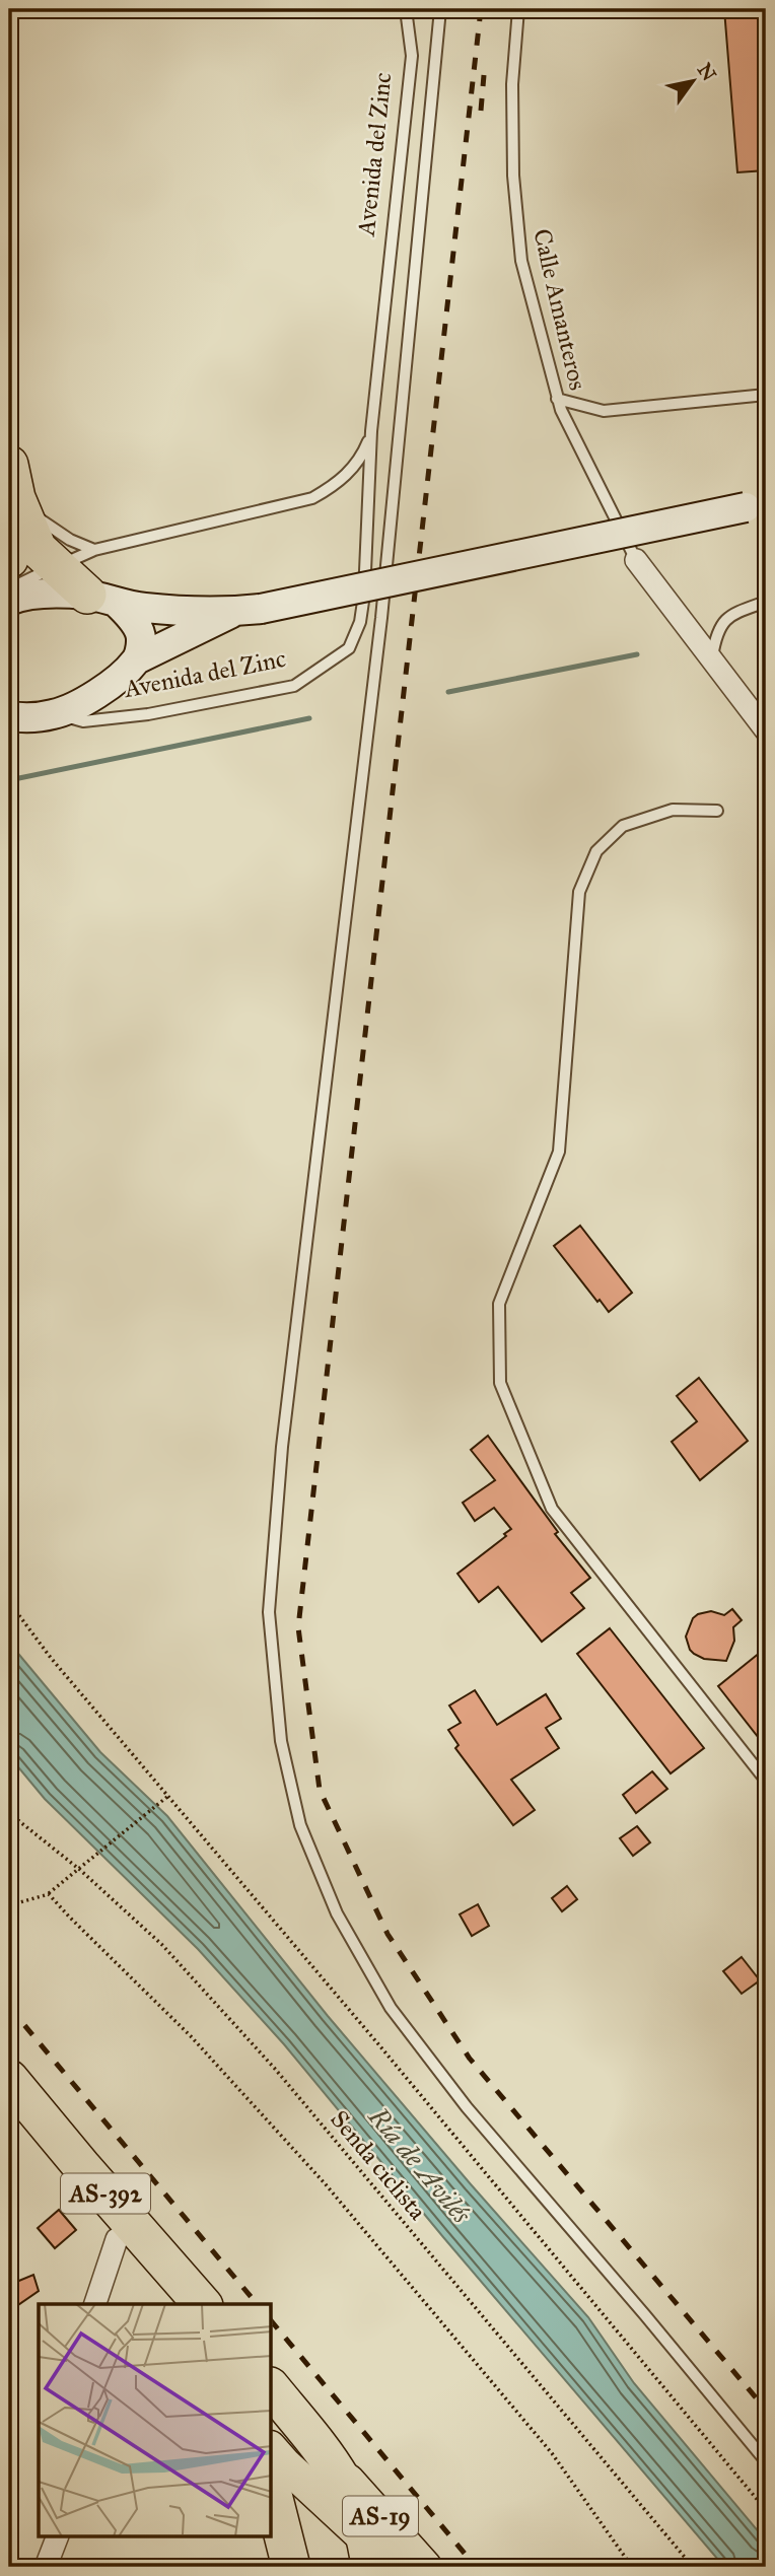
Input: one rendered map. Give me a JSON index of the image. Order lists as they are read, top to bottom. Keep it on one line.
{"streets":{"highway":["AS-392"],"main road":["AS-19"],"lane":["Avenida del Zinc","Calle Amanteros"],"path":["Senda ciclista"]},"water":["Ría de Avilés"],"north":"top right"}
